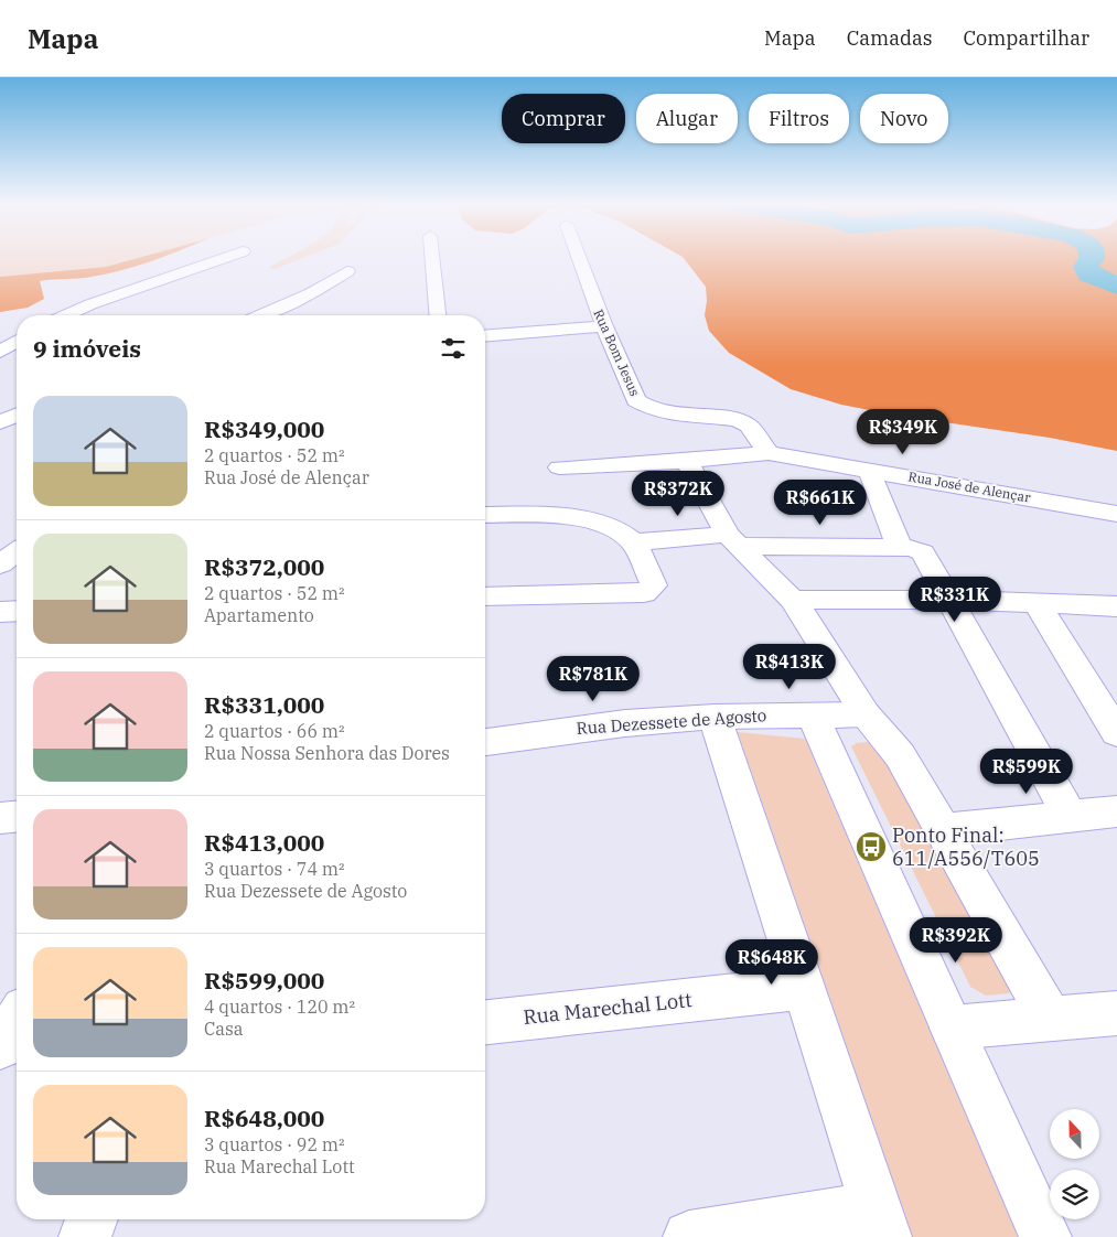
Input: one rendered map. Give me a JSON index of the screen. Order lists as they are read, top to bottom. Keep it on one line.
{"streets":{"street":["Rua Bom Jesus","Rua José de Alençar","Rua Dezessete de Agosto","Rua Marechal Lott"]},"crossings":[["Rua Bom Jesus","Rua José de Alençar"]],"places":{"bus stop":["Ponto Final: 611/A556/T605"]},"north":"top","page":{"header":"Mapa","nav":["Mapa","Camadas","Compartilhar"],"chip":["Comprar","Alugar","Filtros","Novo"],"heading":"9 imóveis","list":[{"name":"R$349,000","note":"2 quartos · 52 m² · Rua José de Alençar"},{"name":"R$372,000","note":"2 quartos · 52 m² · Apartamento"},{"name":"R$331,000","note":"2 quartos · 66 m² · Rua Nossa Senhora das Dores"},{"name":"R$413,000","note":"3 quartos · 74 m² · Rua Dezessete de Agosto"},{"name":"R$599,000","note":"4 quartos · 120 m² · Casa"},{"name":"R$648,000","note":"3 quartos · 92 m² · Rua Marechal Lott"}],"price":["R$349K","R$372K","R$661K","R$331K","R$413K","R$781K","R$599K","R$392K","R$648K"]}}
